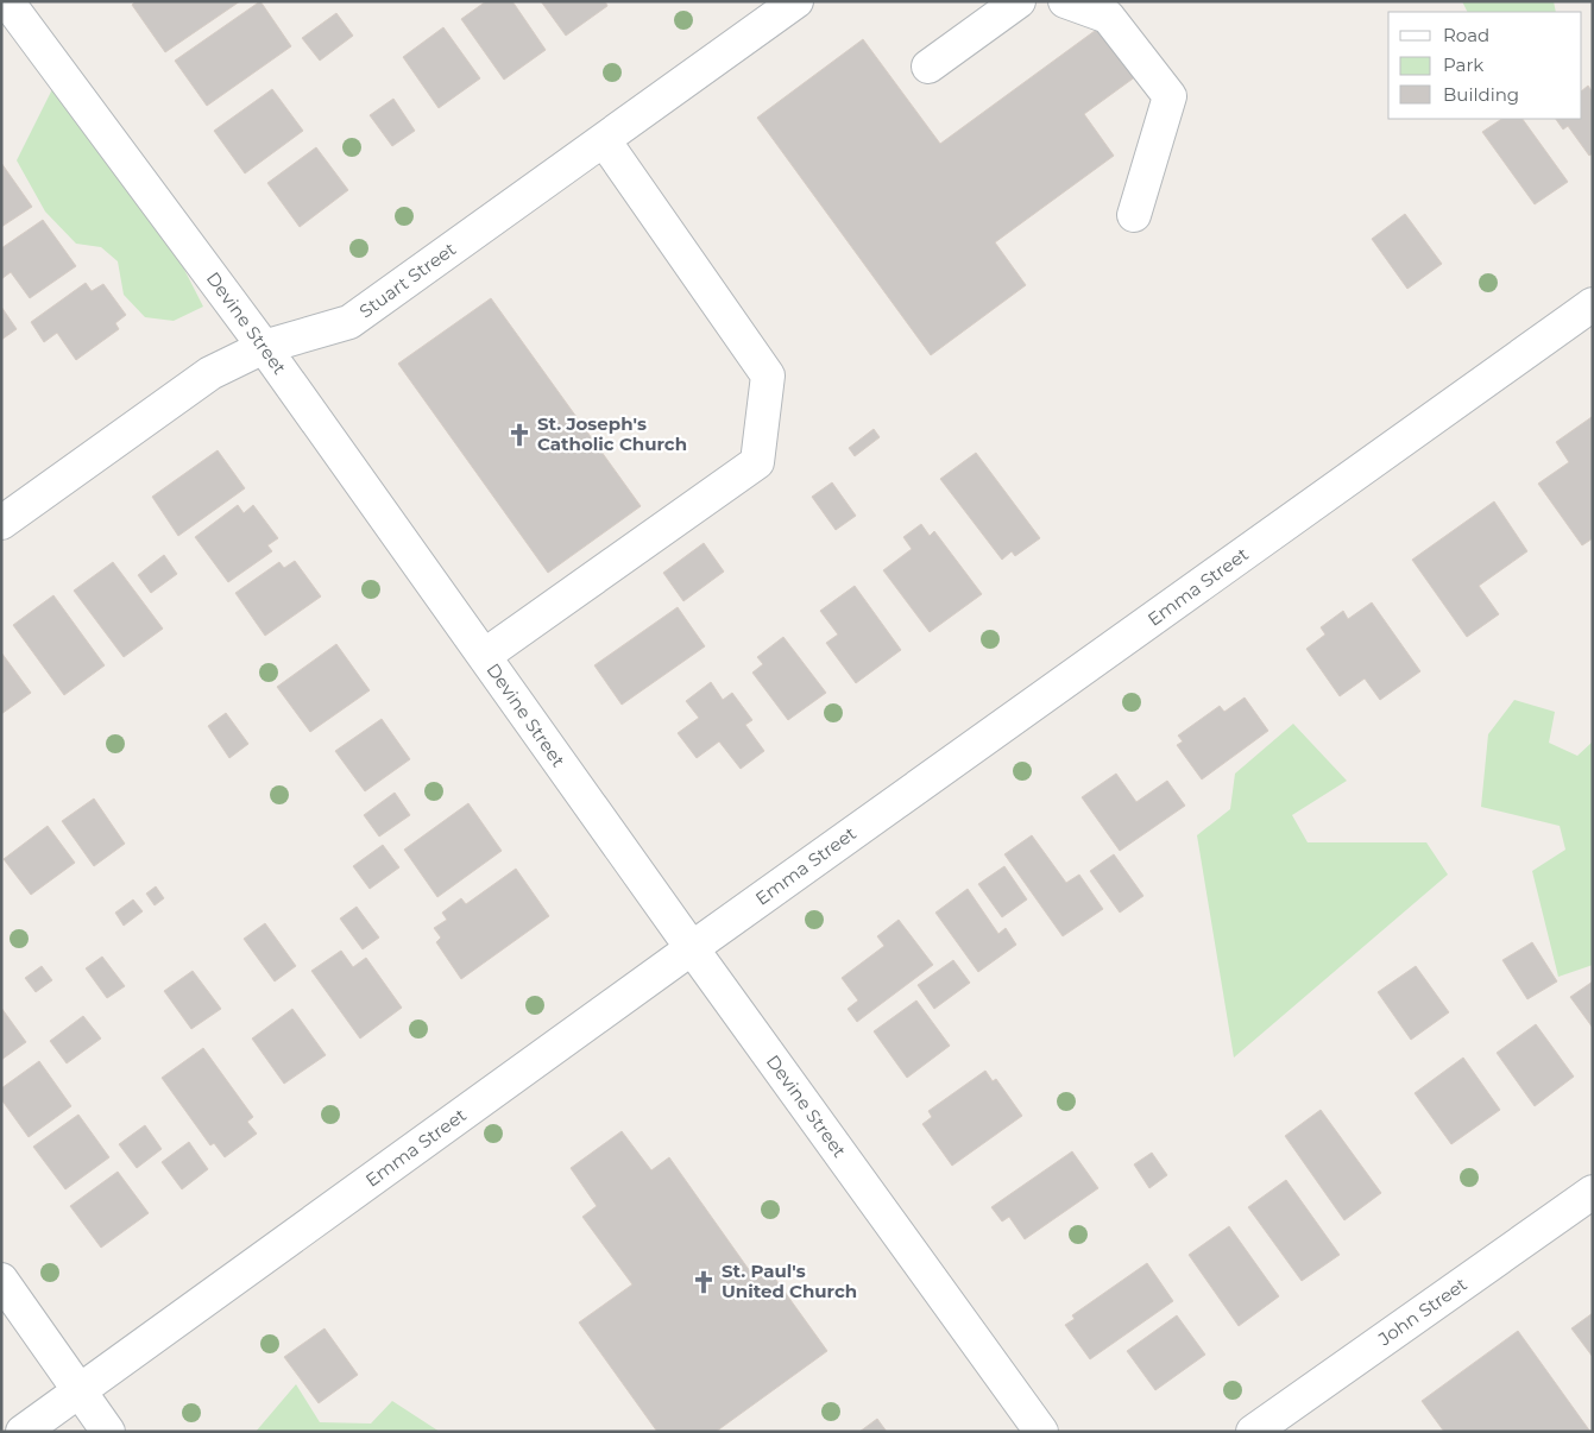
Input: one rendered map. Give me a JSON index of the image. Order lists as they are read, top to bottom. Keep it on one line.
{"streets":{"street":["Stuart Street","Devine Street","Emma Street","John Street"]},"crossings":[["Stuart Street","Devine Street"],["Devine Street","Emma Street"]],"places":{"church":["St. Joseph's Catholic Church","St. Paul's United Church"]},"legend":["Road","Park","Building"]}
